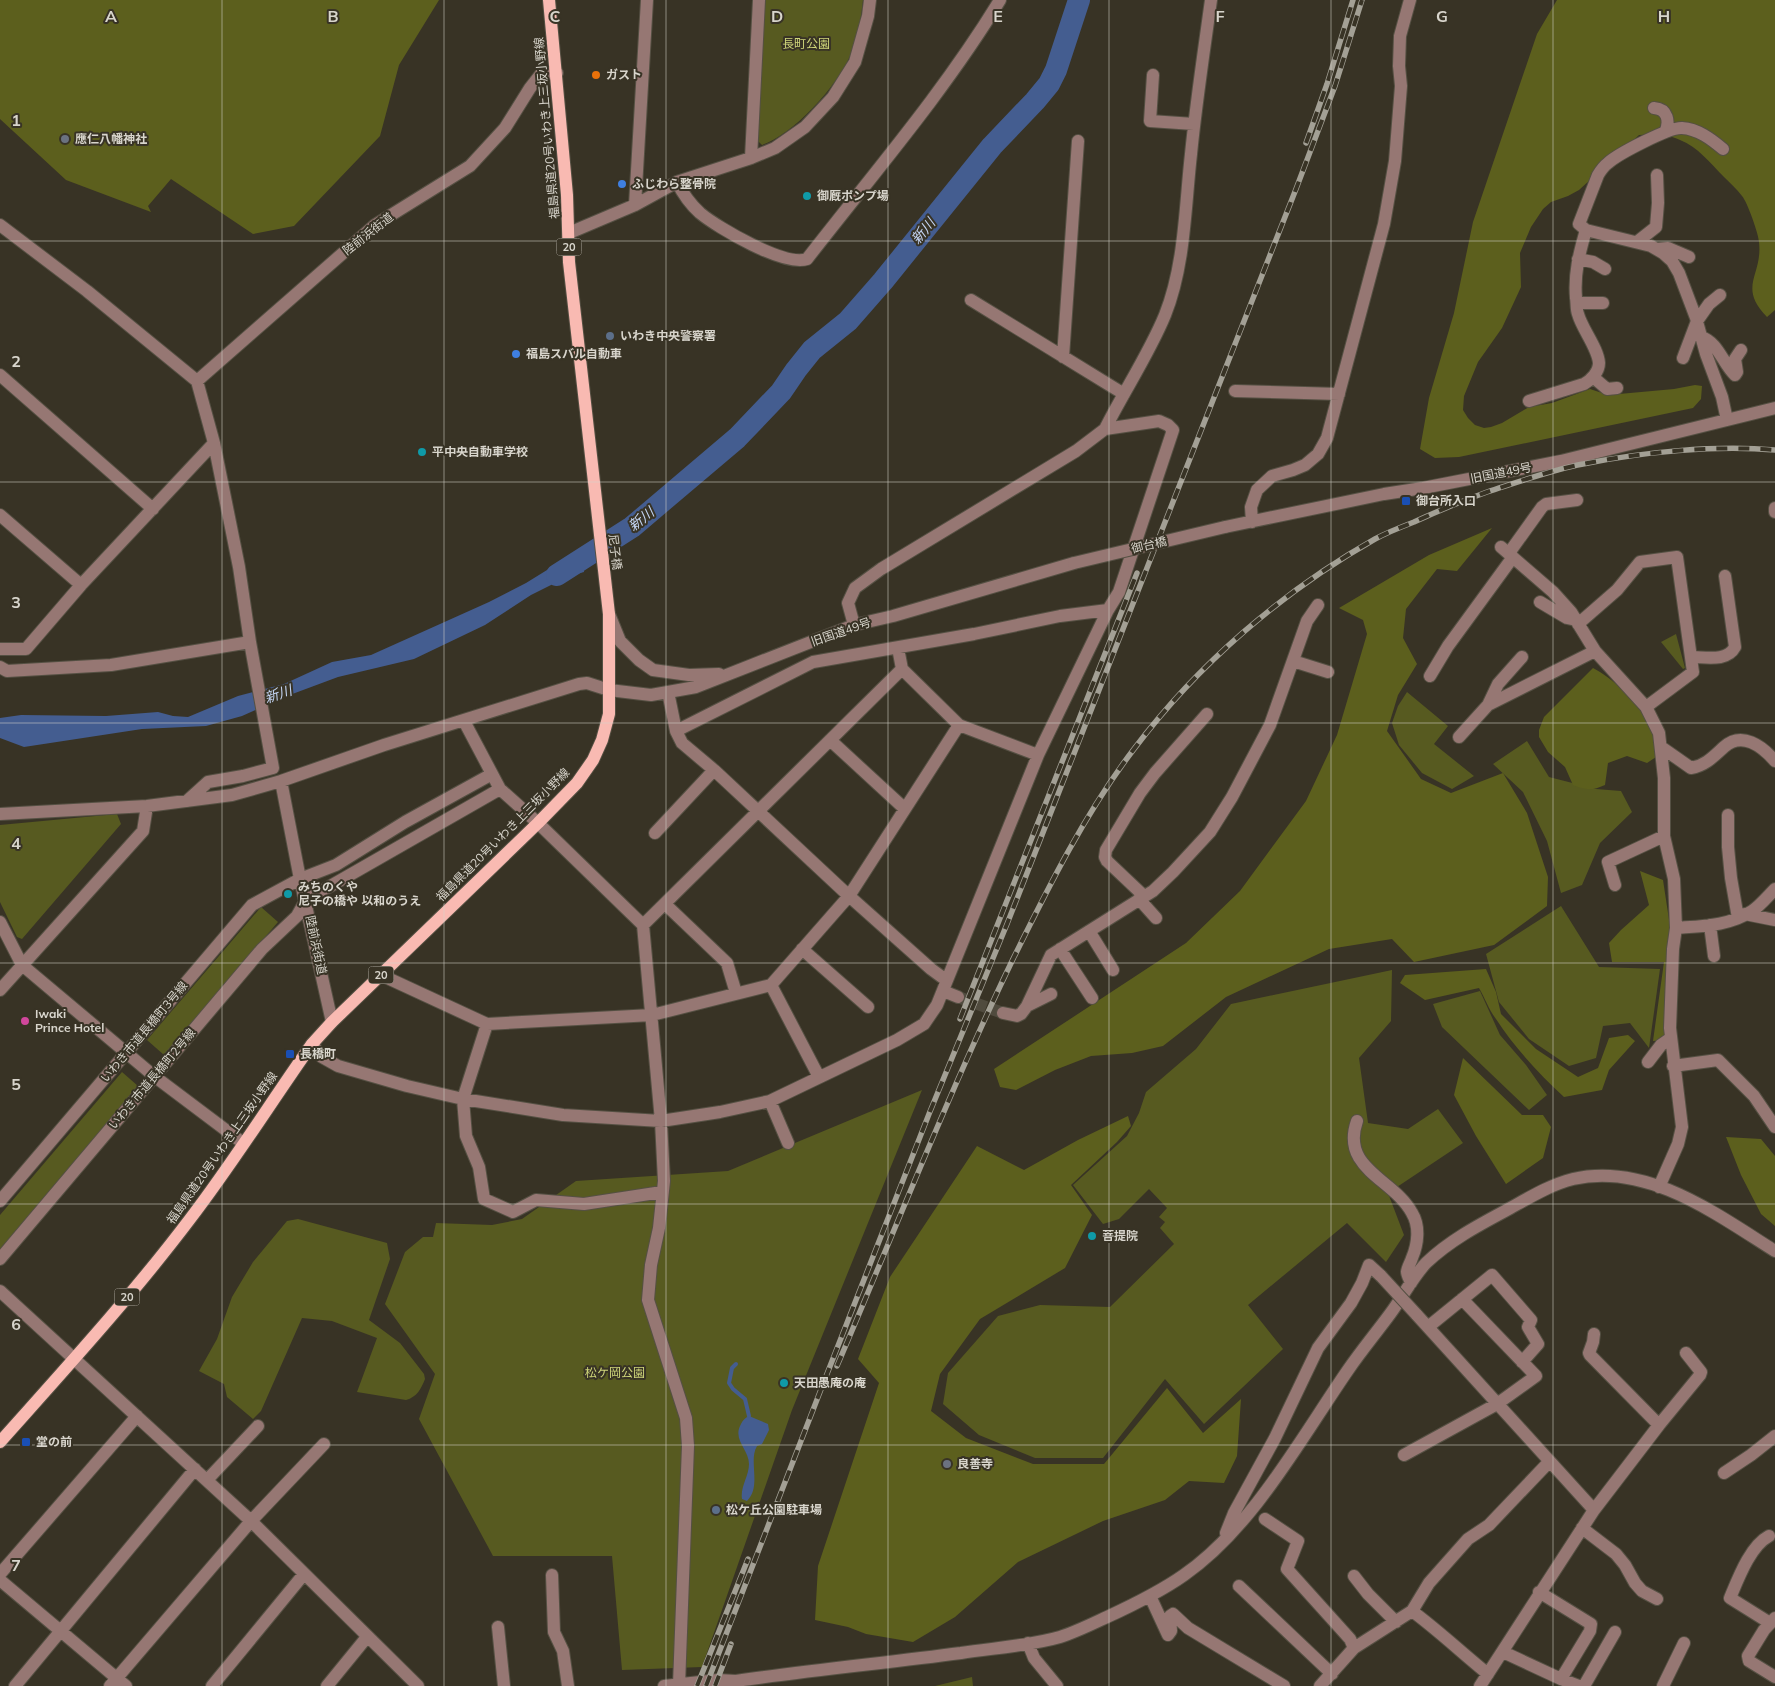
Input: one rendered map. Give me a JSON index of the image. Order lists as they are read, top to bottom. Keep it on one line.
{"streets":{"main road":["福島県道20号いわき上三坂小野線","20","尼子橋"],"street":["陸前浜街道","旧国道49号","御台橋","いわき市道長橋町3号線","いわき市道長橋町2号線"]},"crossings":[["福島県道20号いわき上三坂小野線","陸前浜街道"],["福島県道20号いわき上三坂小野線","20"],["福島県道20号いわき上三坂小野線","旧国道49号"],["福島県道20号いわき上三坂小野線","尼子橋"],["陸前浜街道","旧国道49号"],["陸前浜街道","いわき市道長橋町3号線"],["陸前浜街道","いわき市道長橋町2号線"],["20","旧国道49号"],["20","尼子橋"],["旧国道49号","御台橋"]],"water":["新川"],"parks":["長町公園","松ケ岡公園"],"places":{"other":["ガスト","應仁八幡神社","ふじわら整骨院","御厩ポンプ場","いわき中央警察署","福島スバル自動車","平中央自動車学校","みちのくや 尼子の橋や 以和のうえ","Iwaki Prince Hotel","菩提院","天田愚庵の庵","良善寺","松ケ丘公園駐車場"],"transit":["御台所入口","長橋町","堂の前"]},"grid":{"columns":["A","B","C","D","E","F","G","H"],"rows":["1","2","3","4","5","6","7"]}}
